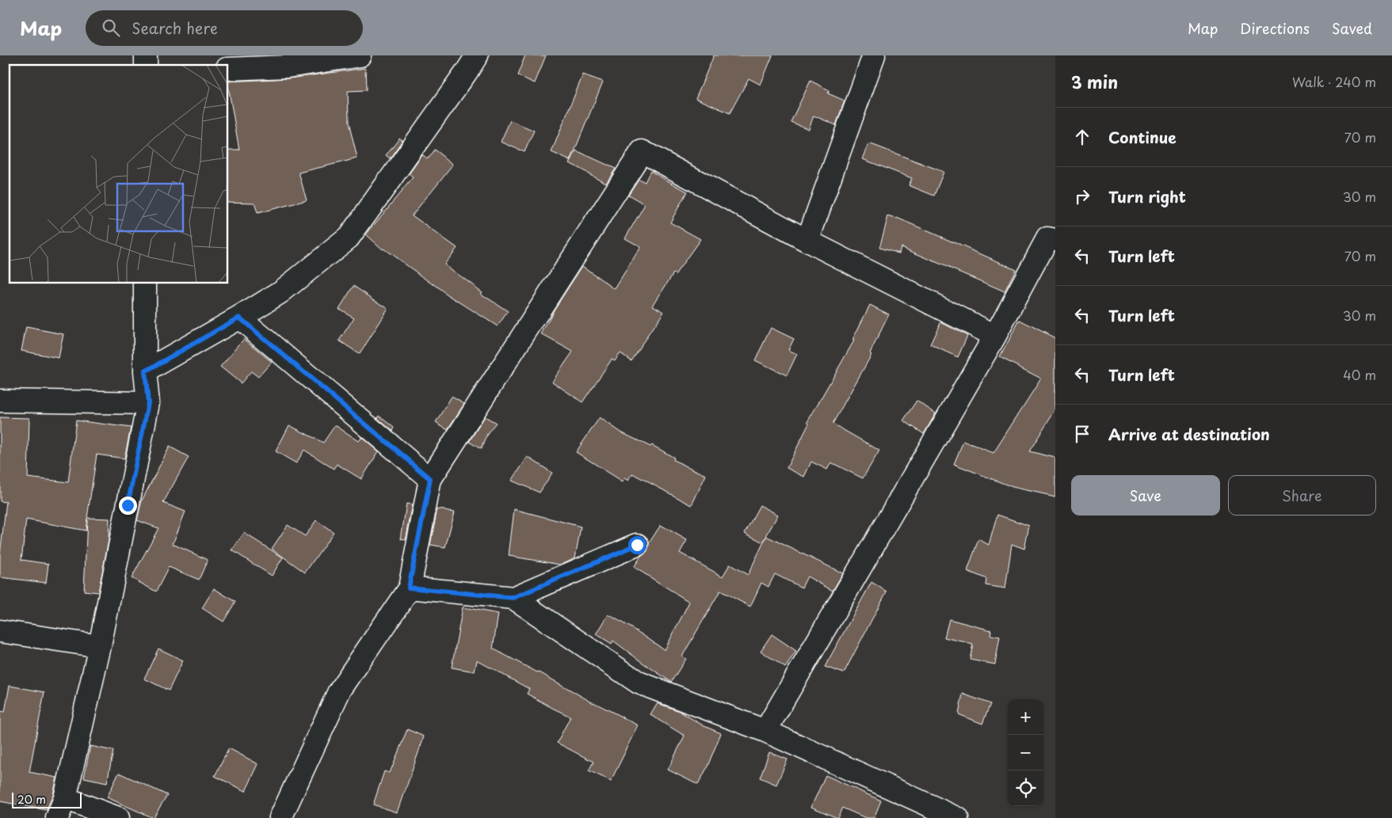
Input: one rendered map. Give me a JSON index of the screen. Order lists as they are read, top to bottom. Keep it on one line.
{"scale_bar":"20 m","page":{"header":"Map","search":"Search here","nav":["Map","Directions","Saved"],"heading":["3 min","Walk · 240 m"],"list":[["Continue","70 m"],["Turn right","30 m"],["Turn left","70 m"],["Turn left","30 m"],["Turn left","40 m"],"Arrive at destination"],"buttons":["Save","Share"],"map_buttons":["+","−"],"scale":"20 m"}}
